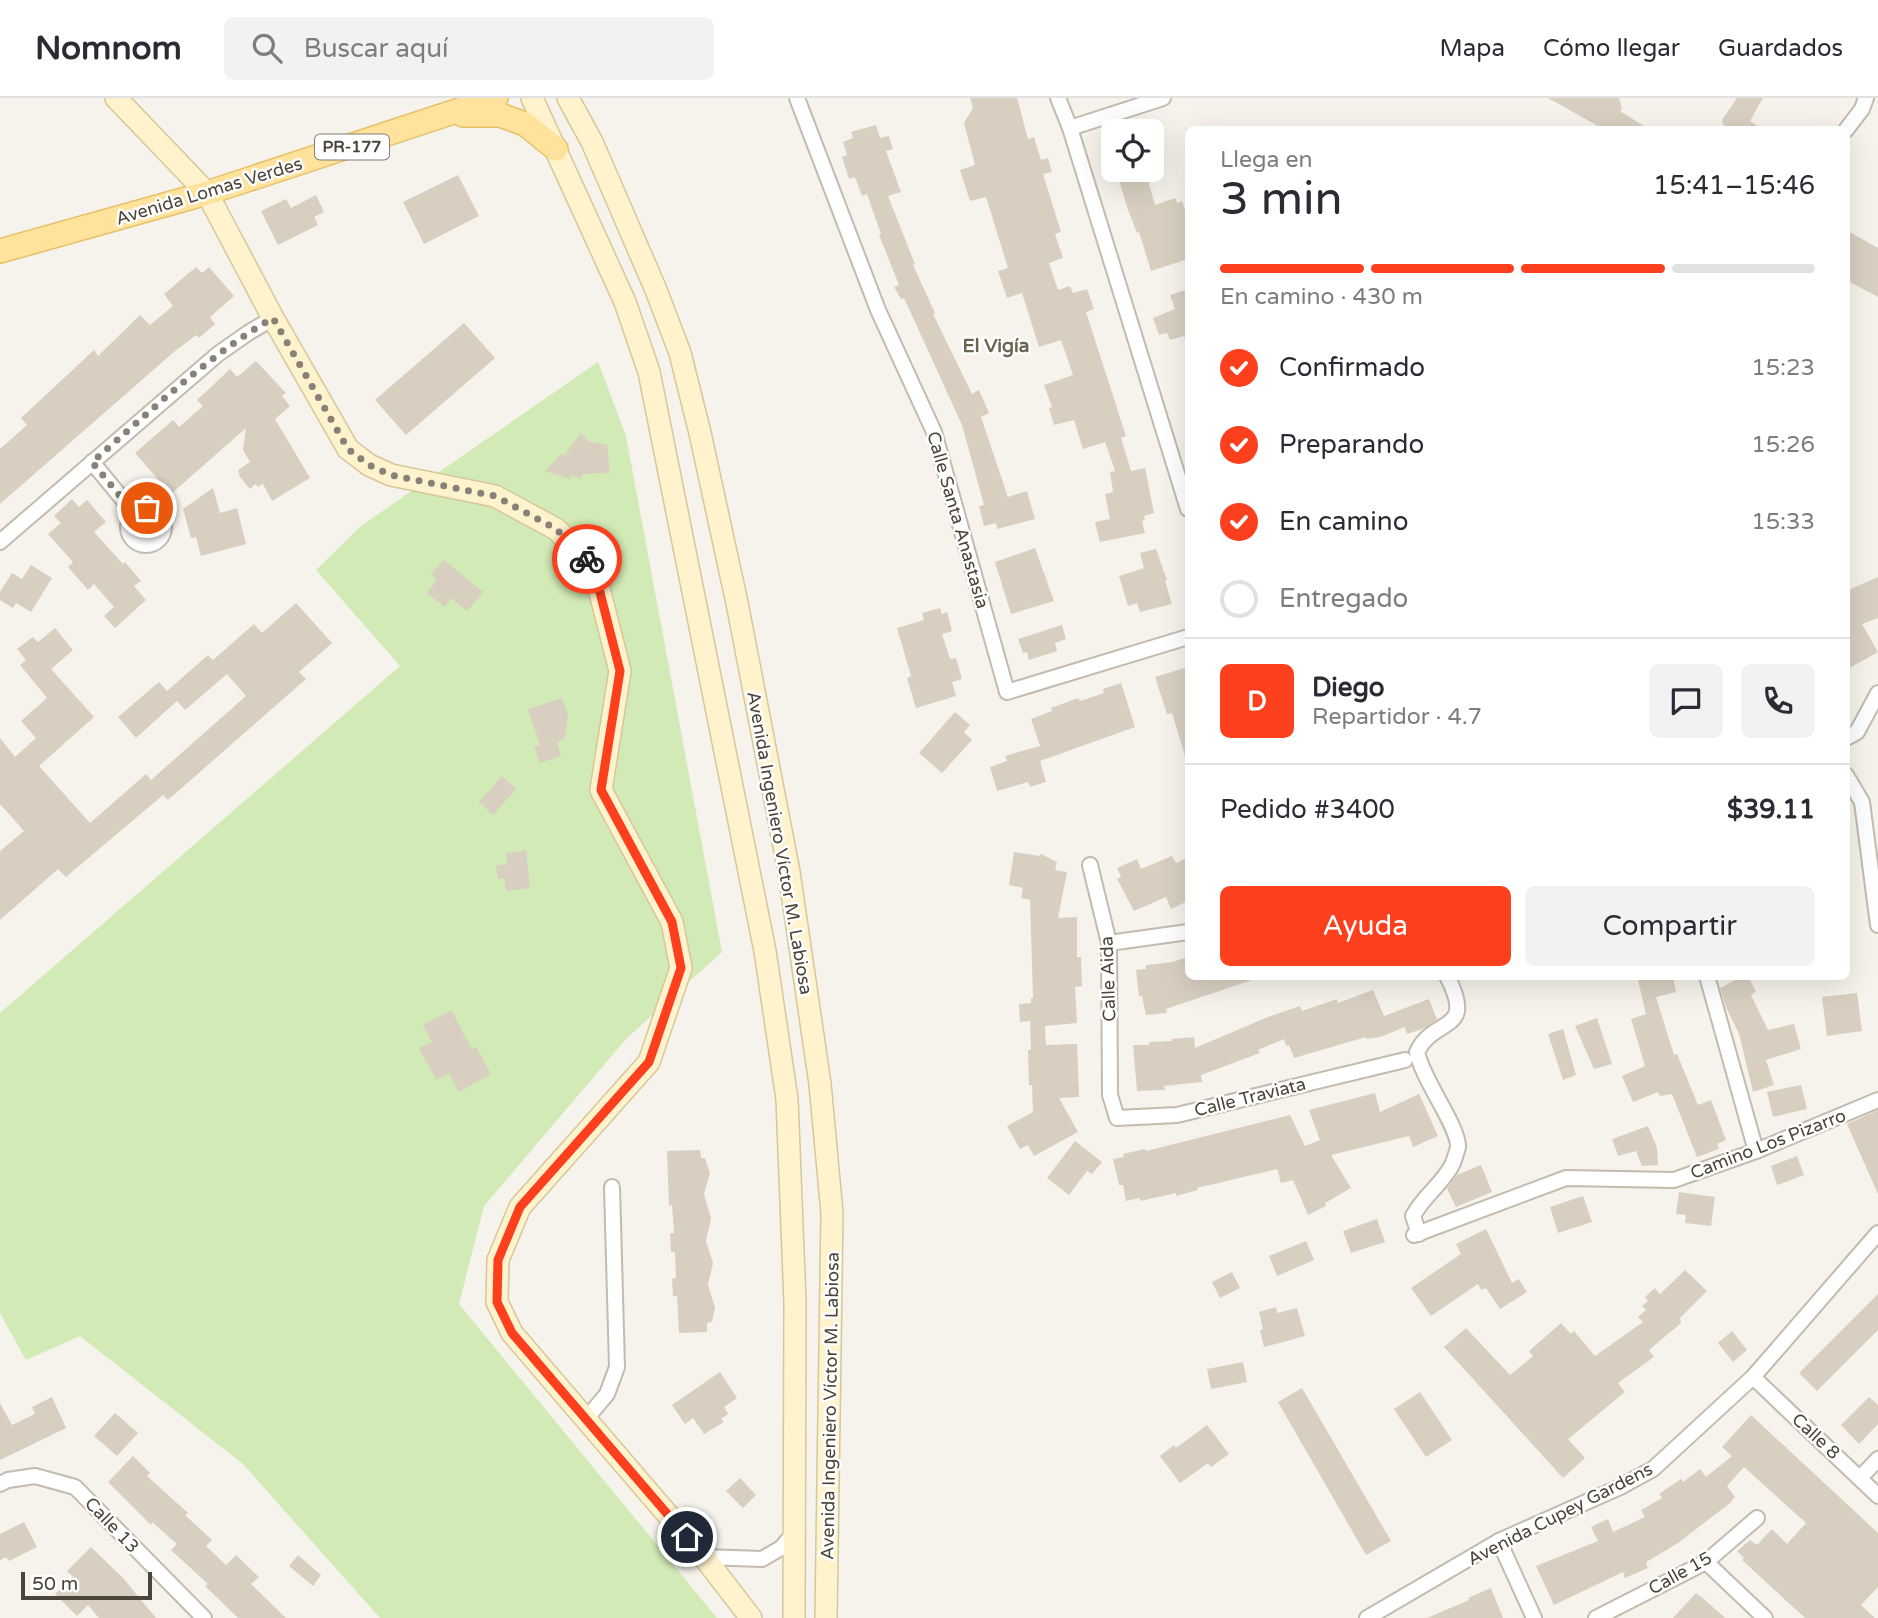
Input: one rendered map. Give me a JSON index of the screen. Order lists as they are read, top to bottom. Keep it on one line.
{"streets":{"main road":["PR-177","Avenida Lomas Verdes","Avenida Ingeniero Víctor M. Labiosa"],"street":["Calle Santa Anastasia","Calle Aida","Calle Traviata","Camino Los Pizarro","Calle 8","Avenida Cupey Gardens","Calle 13","Calle 15"]},"crossings":[["Calle Aida","Calle Traviata"],["Calle 8","Avenida Cupey Gardens"]],"districts":["El Vigía"],"scale_bar":"50 m","page":{"header":"Nomnom","search":"Buscar aquí","nav":["Mapa","Cómo llegar","Guardados"],"heading":["3 min","Llega en","15:41–15:46"],"panel":["Diego","Repartidor · 4.7","Pedido #3400","$39.11"],"bar":"En camino · 430 m","list":[["Confirmado","15:23"],["Preparando","15:26"],["En camino","15:33"],"Entregado"],"round":"D","buttons":["Ayuda","Compartir"],"scale":"50 m"}}
